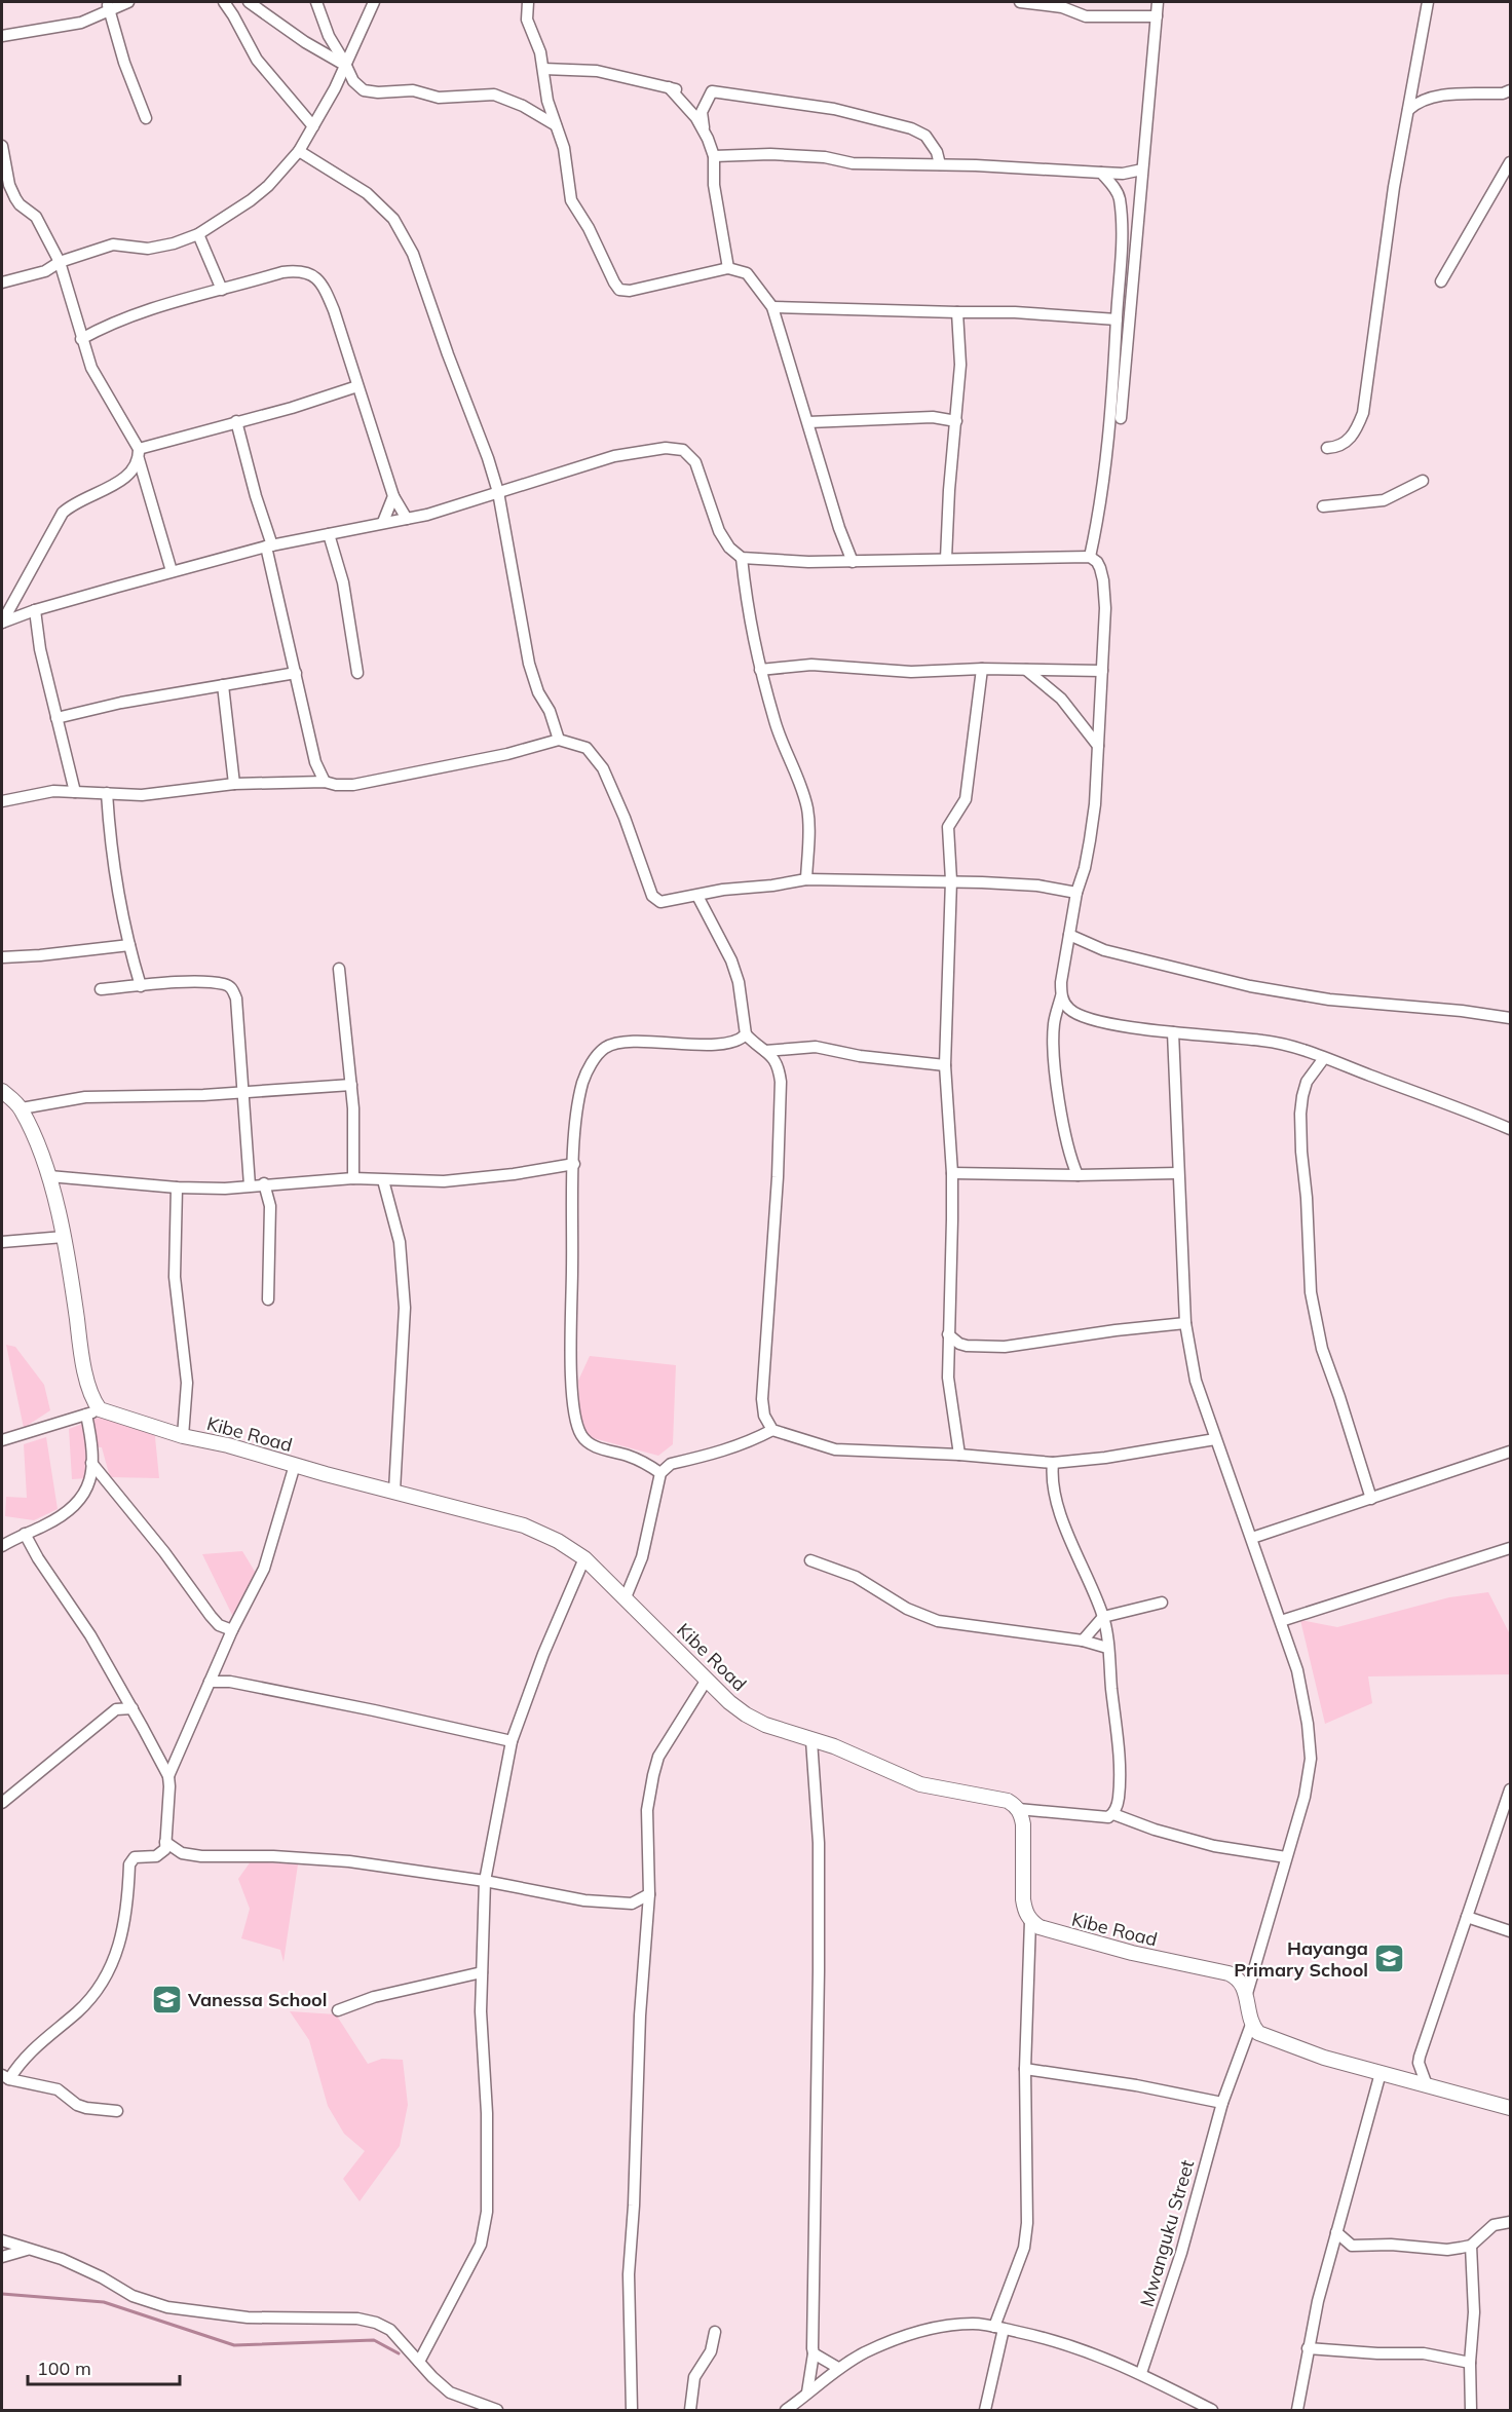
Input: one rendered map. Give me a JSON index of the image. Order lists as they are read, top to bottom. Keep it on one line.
{"streets":{"street":["Kibe Road","Mwanguku Street"]},"crossings":[["Kibe Road","Mwanguku Street"]],"places":{"school or university":["Hayanga Primary School","Vanessa School"]},"scale_bar":"100 m"}
